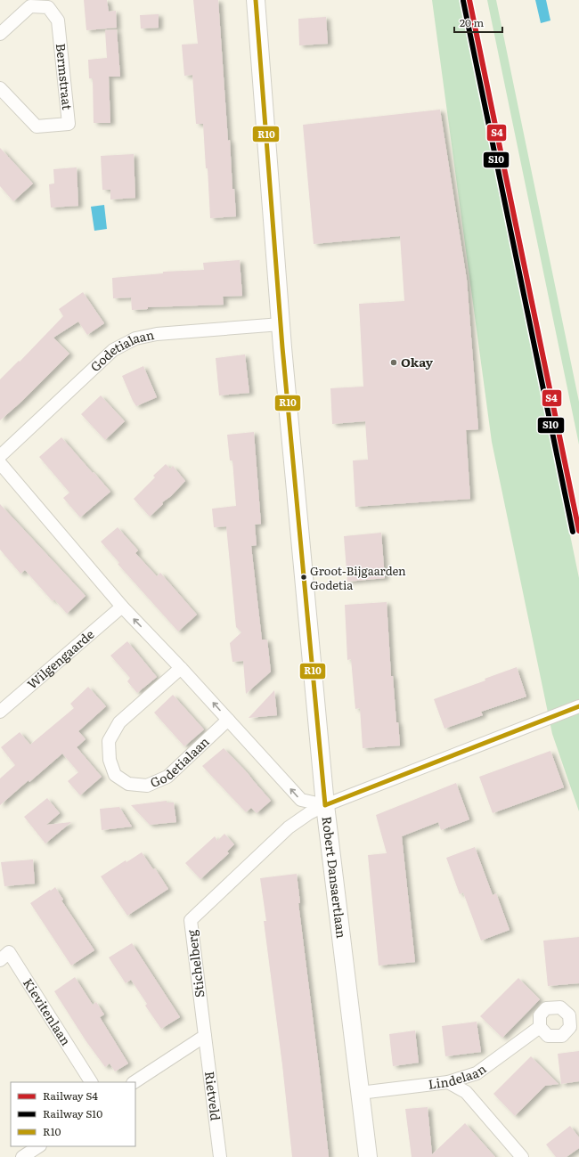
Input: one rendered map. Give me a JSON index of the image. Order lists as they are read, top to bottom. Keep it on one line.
{"streets":{"street":["Bermstraat","Godetialaan","Wilgengaarde","Robert Dansaertlaan","Stichelberg","Kievitenlaan","Lindelaan","Rietveld"]},"crossings":[["Godetialaan","Robert Dansaertlaan"],["Robert Dansaertlaan","Stichelberg"],["Robert Dansaertlaan","Lindelaan"],["Stichelberg","Rietveld"]],"places":["Okay","Groot-Bijgaarden Godetia"],"lines":["rail line S4","transit line R10","rail line S10"],"legend":["Railway S4","Railway S10","R10"],"scale_bar":"20 m"}
